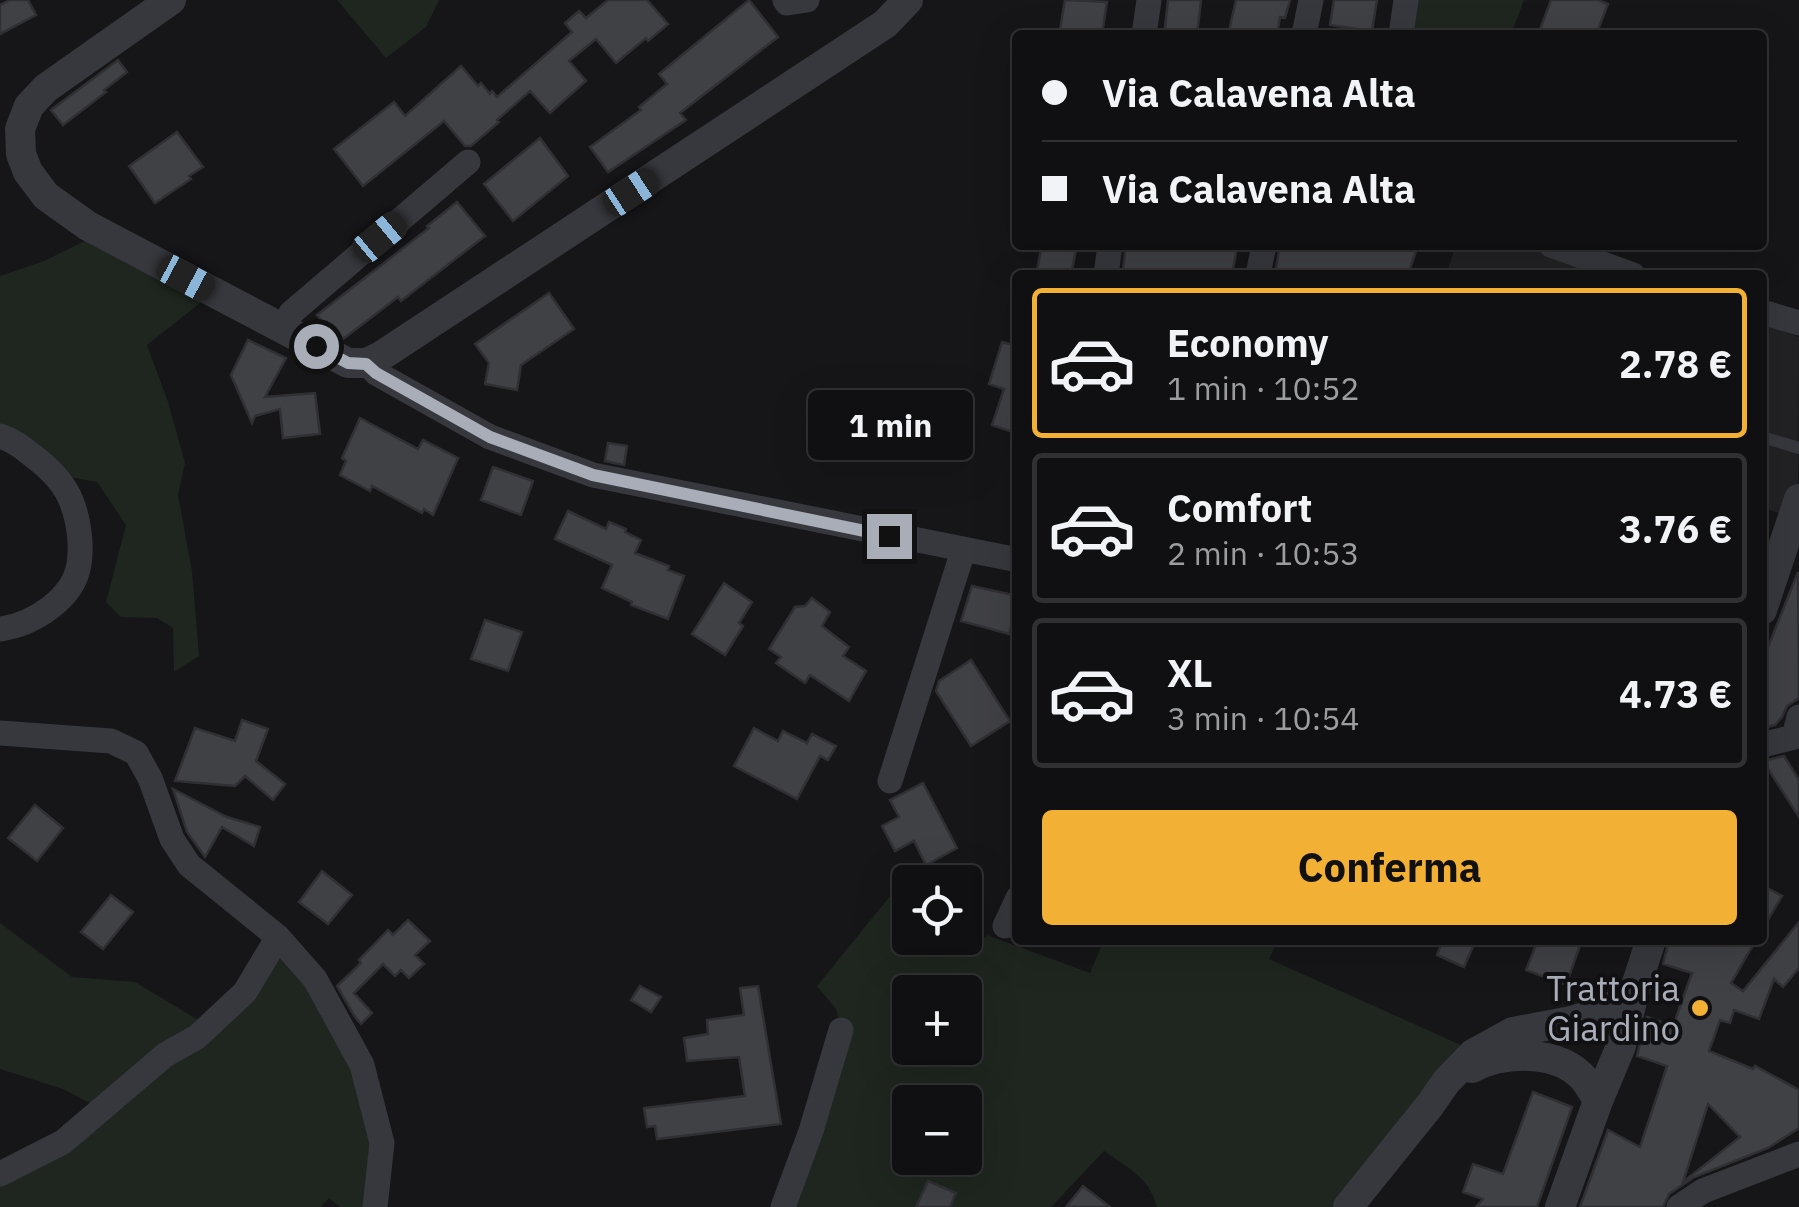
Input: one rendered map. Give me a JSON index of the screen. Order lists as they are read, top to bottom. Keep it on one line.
{"places":["Trattoria Giardino"],"page":{"banner":["Via Calavena Alta","Via Calavena Alta"],"list":[{"name":"Economy","note":"1 min · 10:52","value":"2.78 €"},{"name":"Comfort","note":"2 min · 10:53","value":"3.76 €"},{"name":"XL","note":"3 min · 10:54","value":"4.73 €"}],"bubble":"1 min","buttons":"Conferma","map_buttons":["+","−"]}}
